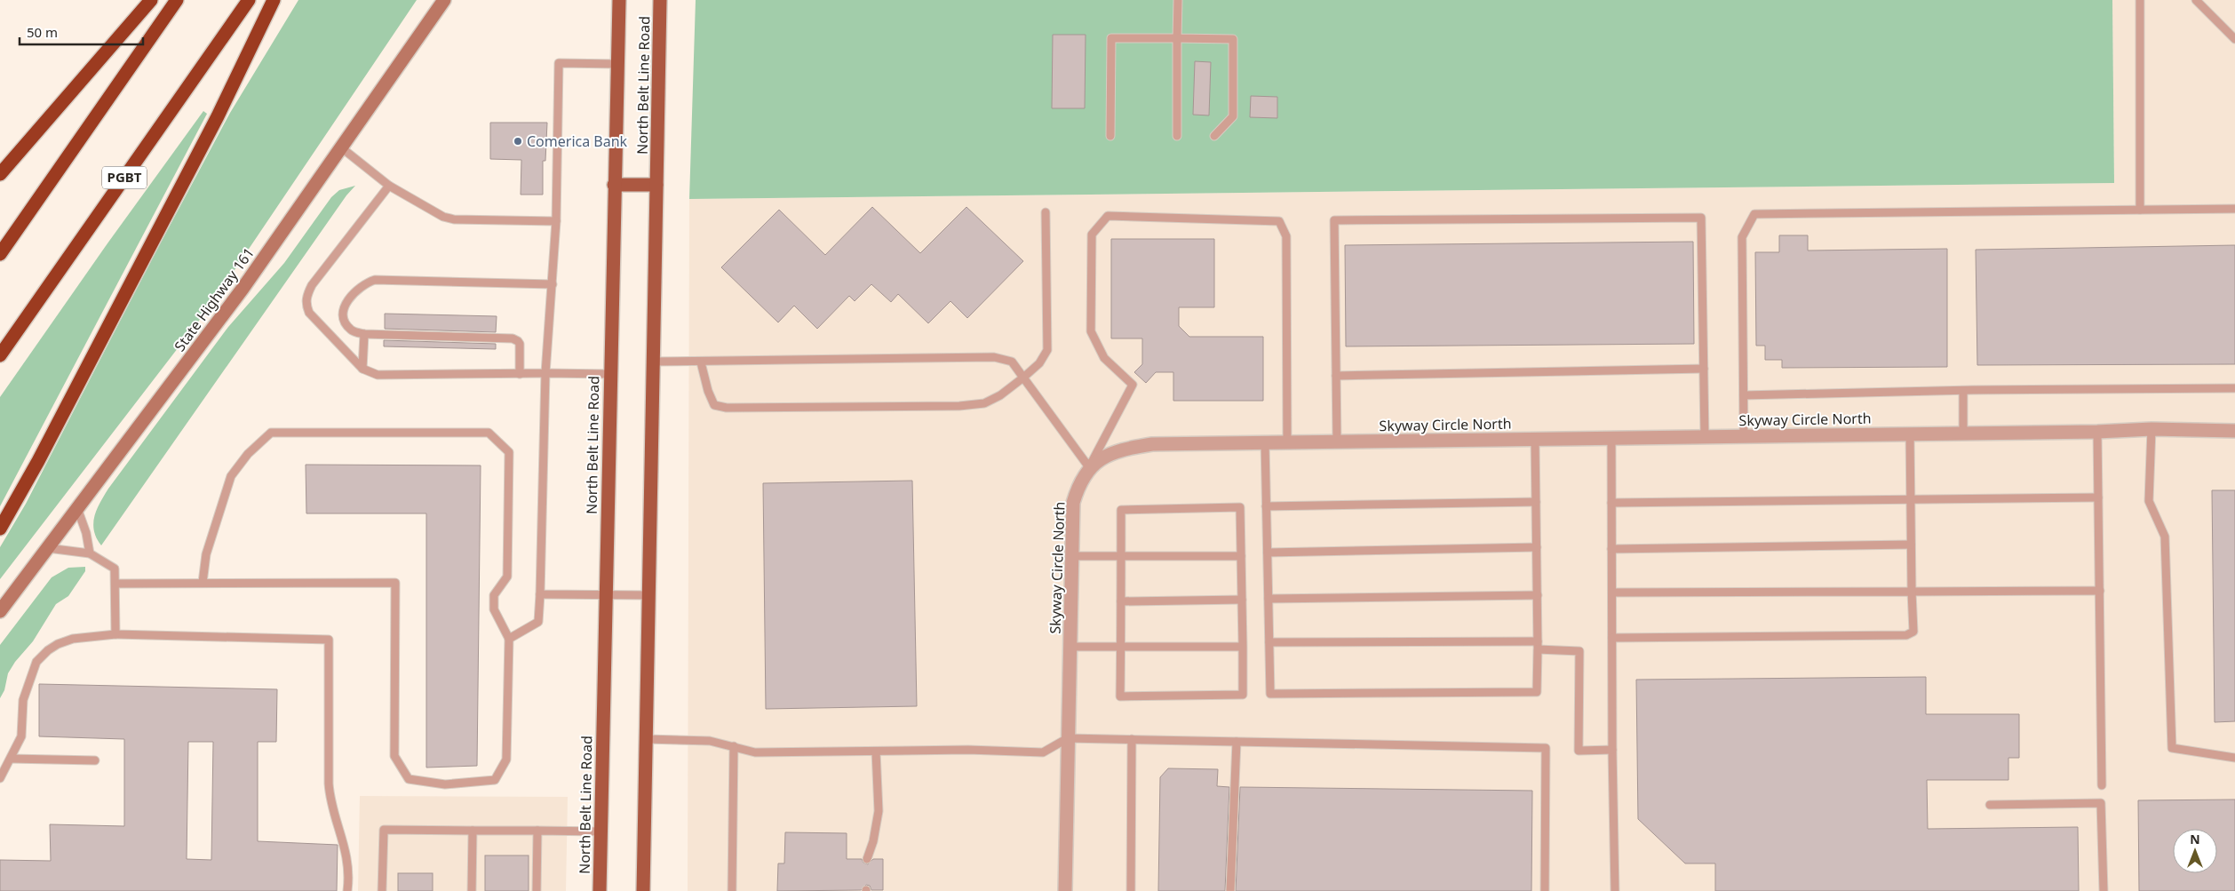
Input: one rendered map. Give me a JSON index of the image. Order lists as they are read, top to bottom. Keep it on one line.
{"streets":{"highway":["PGBT"],"main road":["North Belt Line Road","State Highway 161"],"street":["Skyway Circle North"]},"places":["Comerica Bank"],"scale_bar":"50 m","north":"top"}
